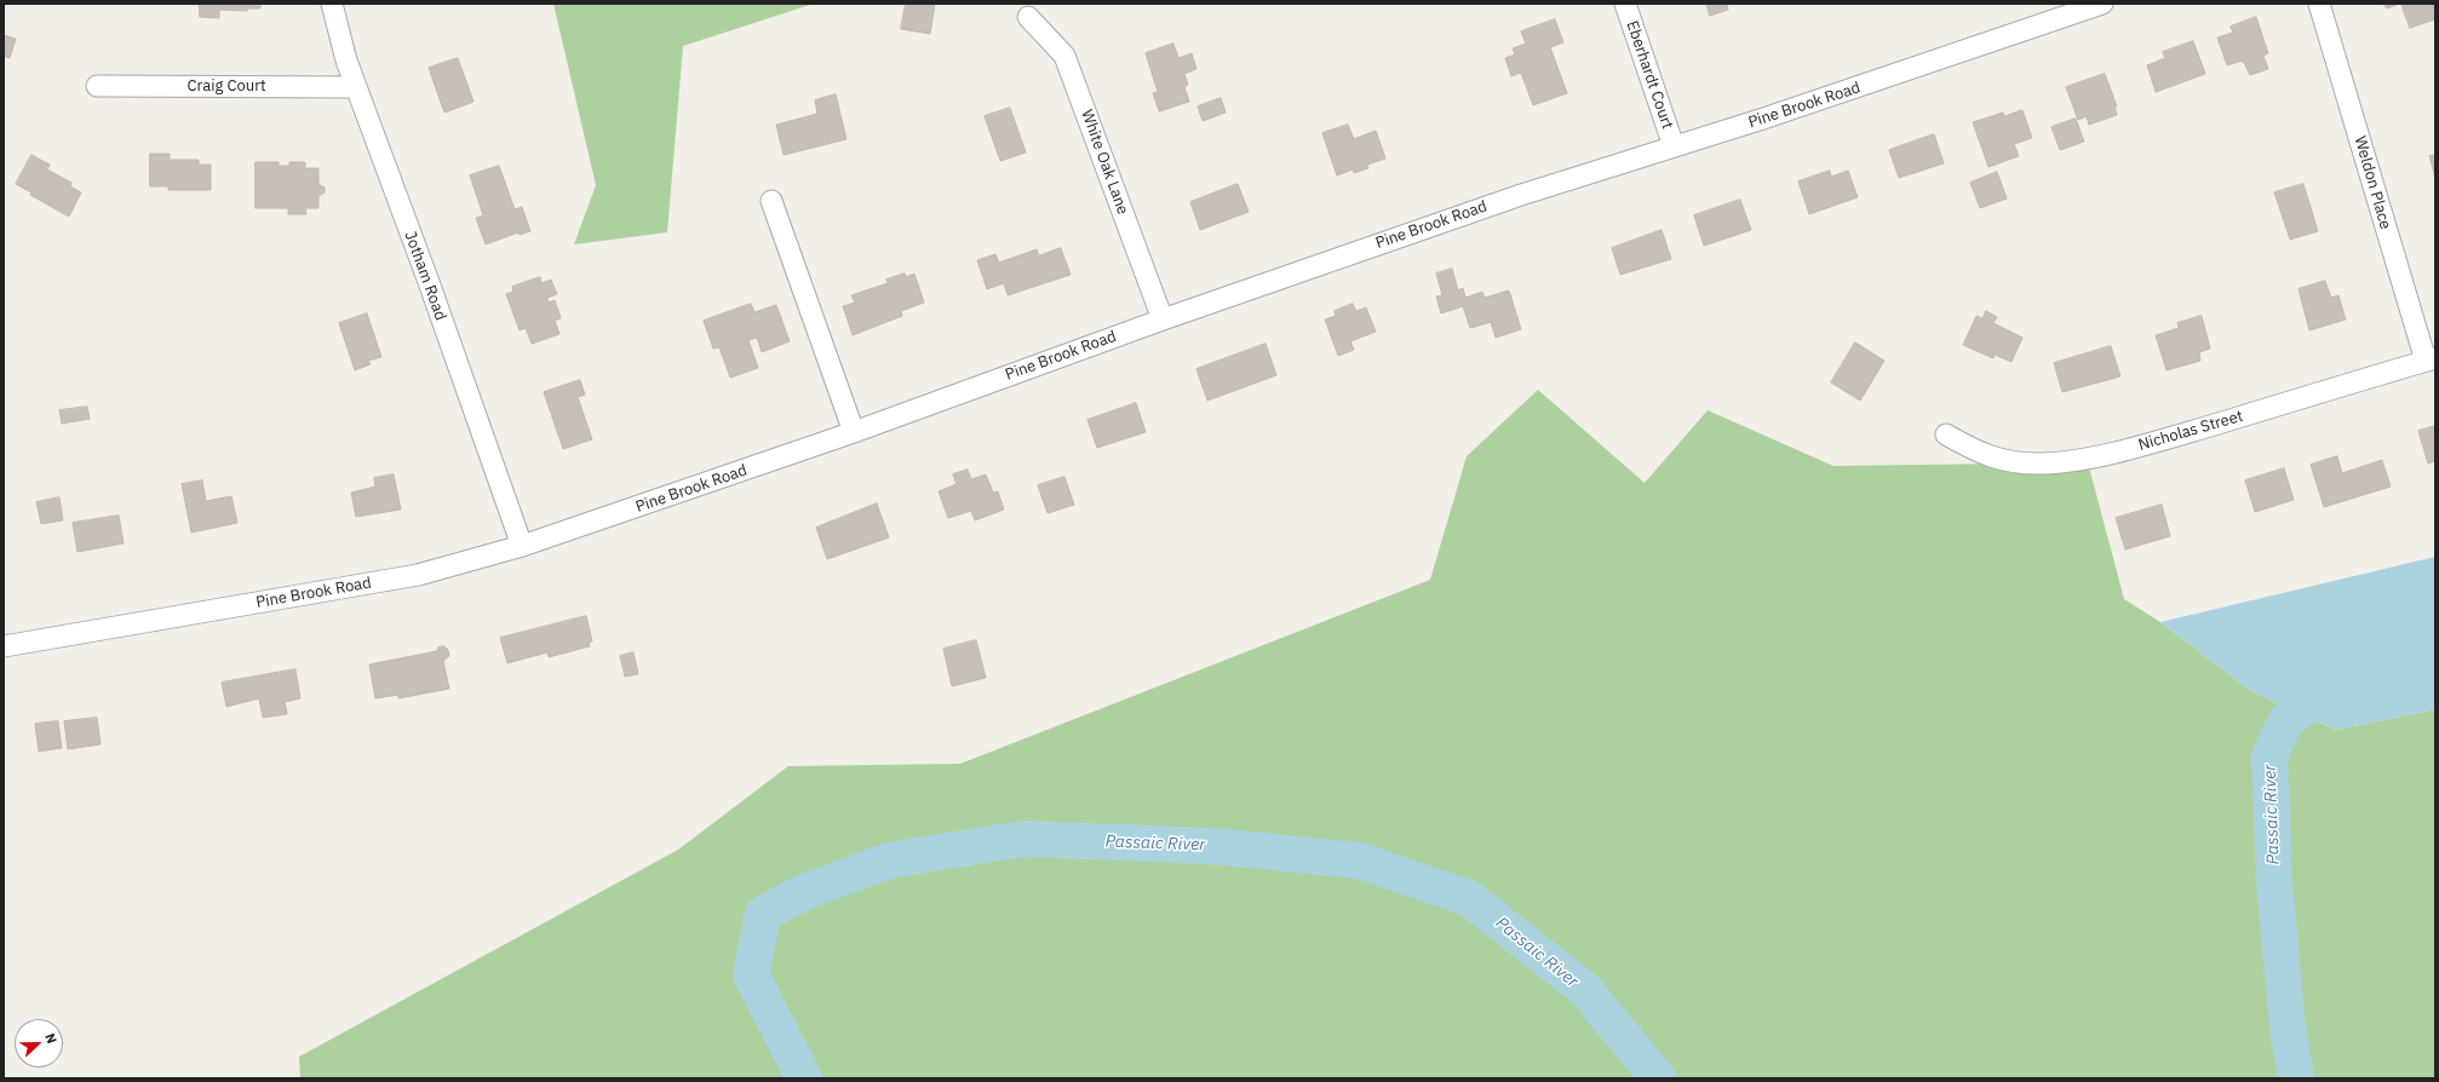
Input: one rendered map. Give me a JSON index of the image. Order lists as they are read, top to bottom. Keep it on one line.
{"streets":{"street":["Eberhardt Court","Craig Court","Pine Brook Road","White Oak Lane","Weldon Place","Jotham Road","Nicholas Street"]},"crossings":[["Eberhardt Court","Pine Brook Road"],["Craig Court","Jotham Road"],["Pine Brook Road","White Oak Lane"],["Pine Brook Road","Jotham Road"],["Weldon Place","Nicholas Street"]],"water":["Passaic River"],"north":"right"}
